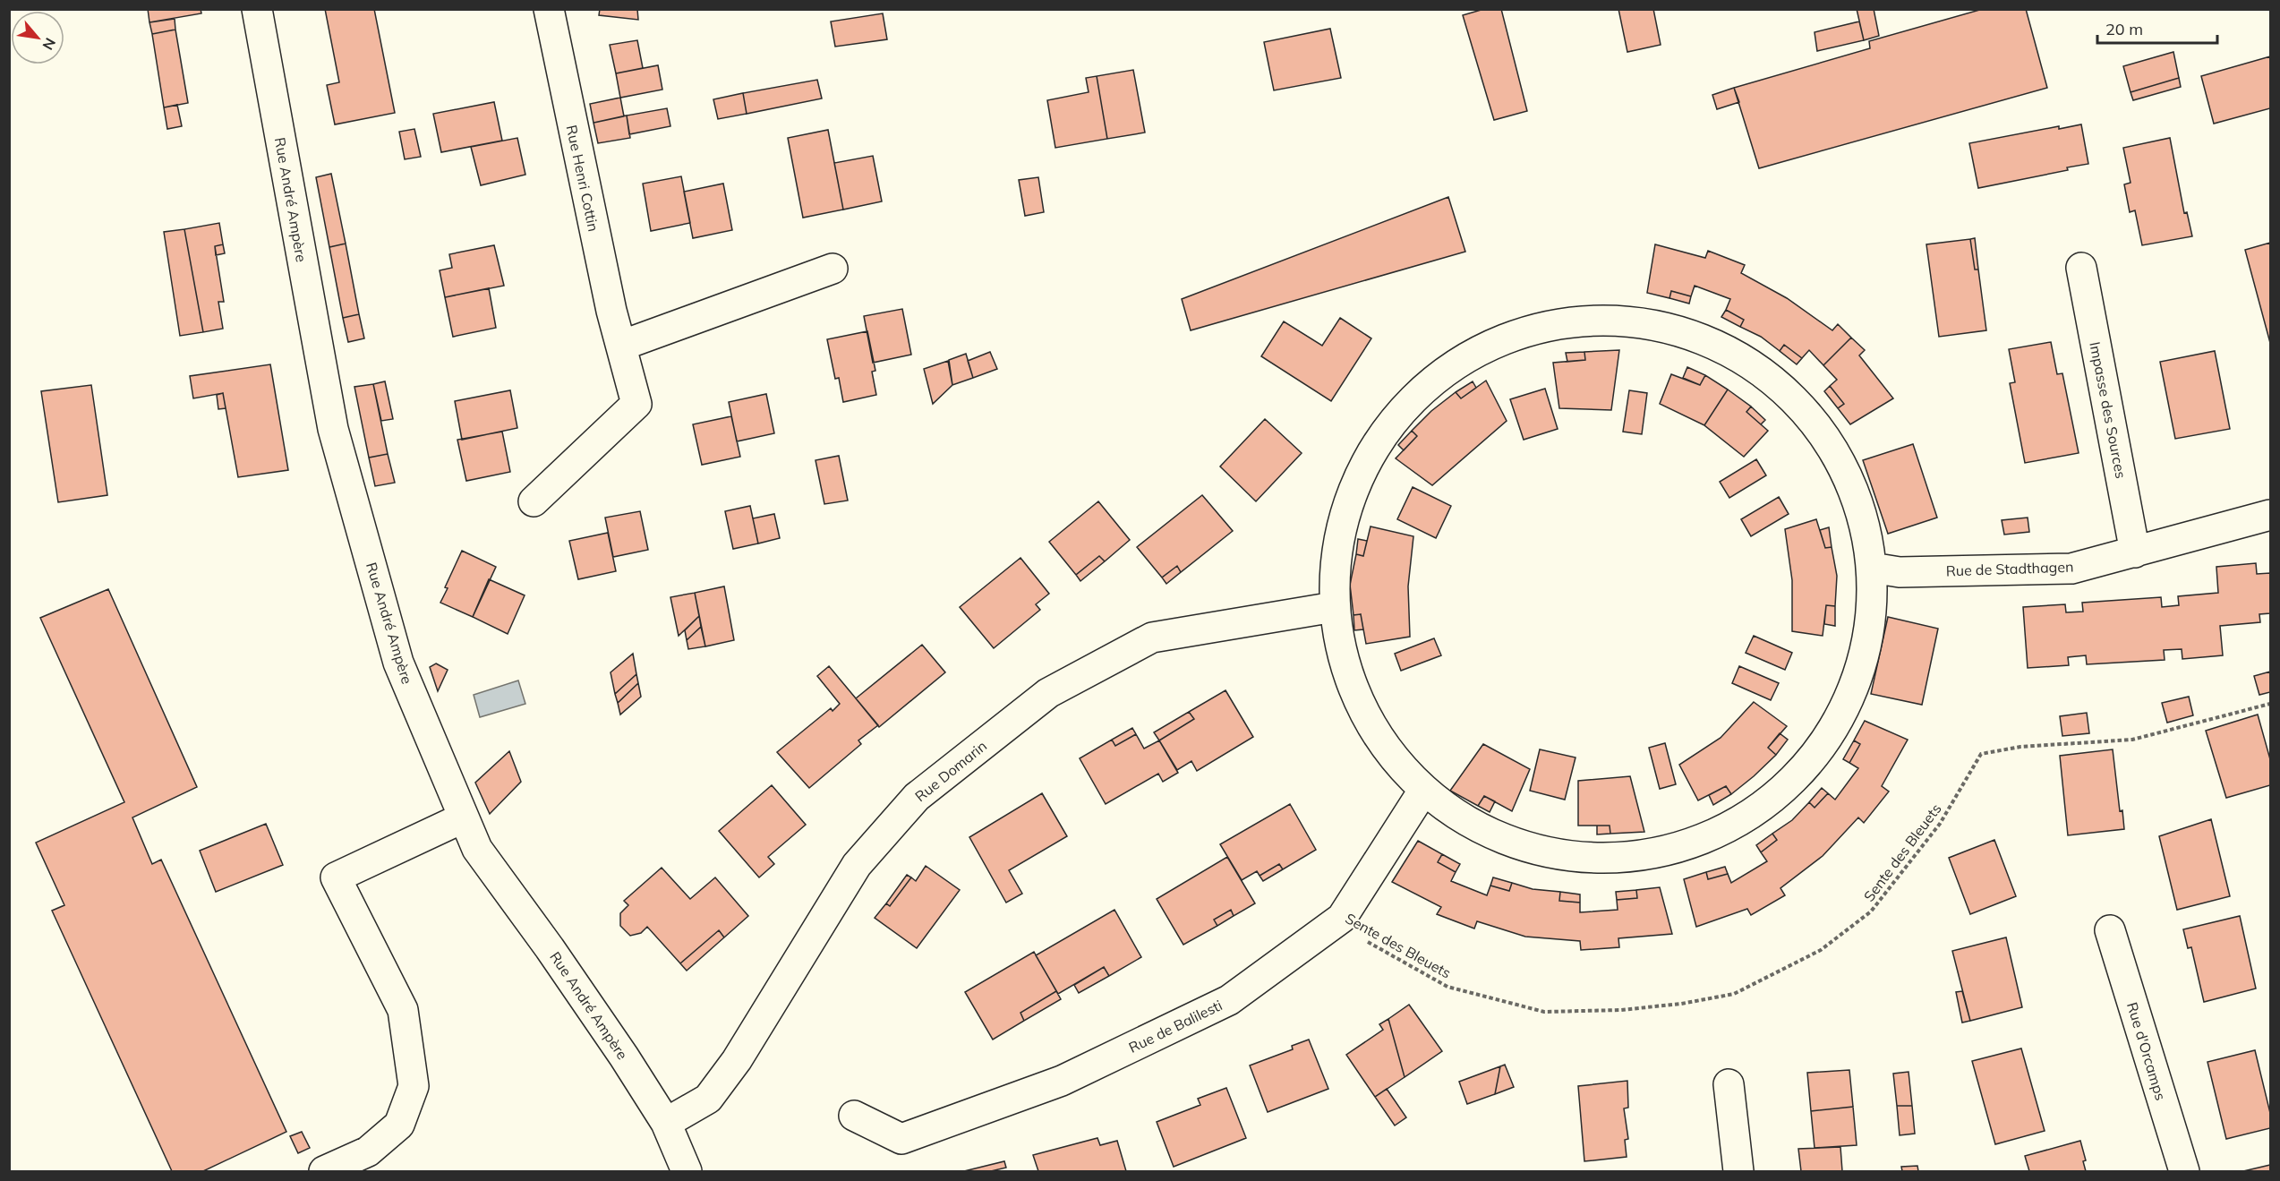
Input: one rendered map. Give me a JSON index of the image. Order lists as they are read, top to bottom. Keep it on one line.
{"streets":{"street":["Rue Henri Cottin","Rue André Ampère","Impasse des Sources","Rue de Stadthagen","Rue Domarin","Rue de Balilesti","Rue d'Orcamps"],"path":["Sente des Bleuets"]},"crossings":[["Rue André Ampère","Rue Domarin"],["Impasse des Sources","Rue de Stadthagen"],["Sente des Bleuets","Rue de Balilesti"]],"scale_bar":"20 m","north":"bottom right"}
